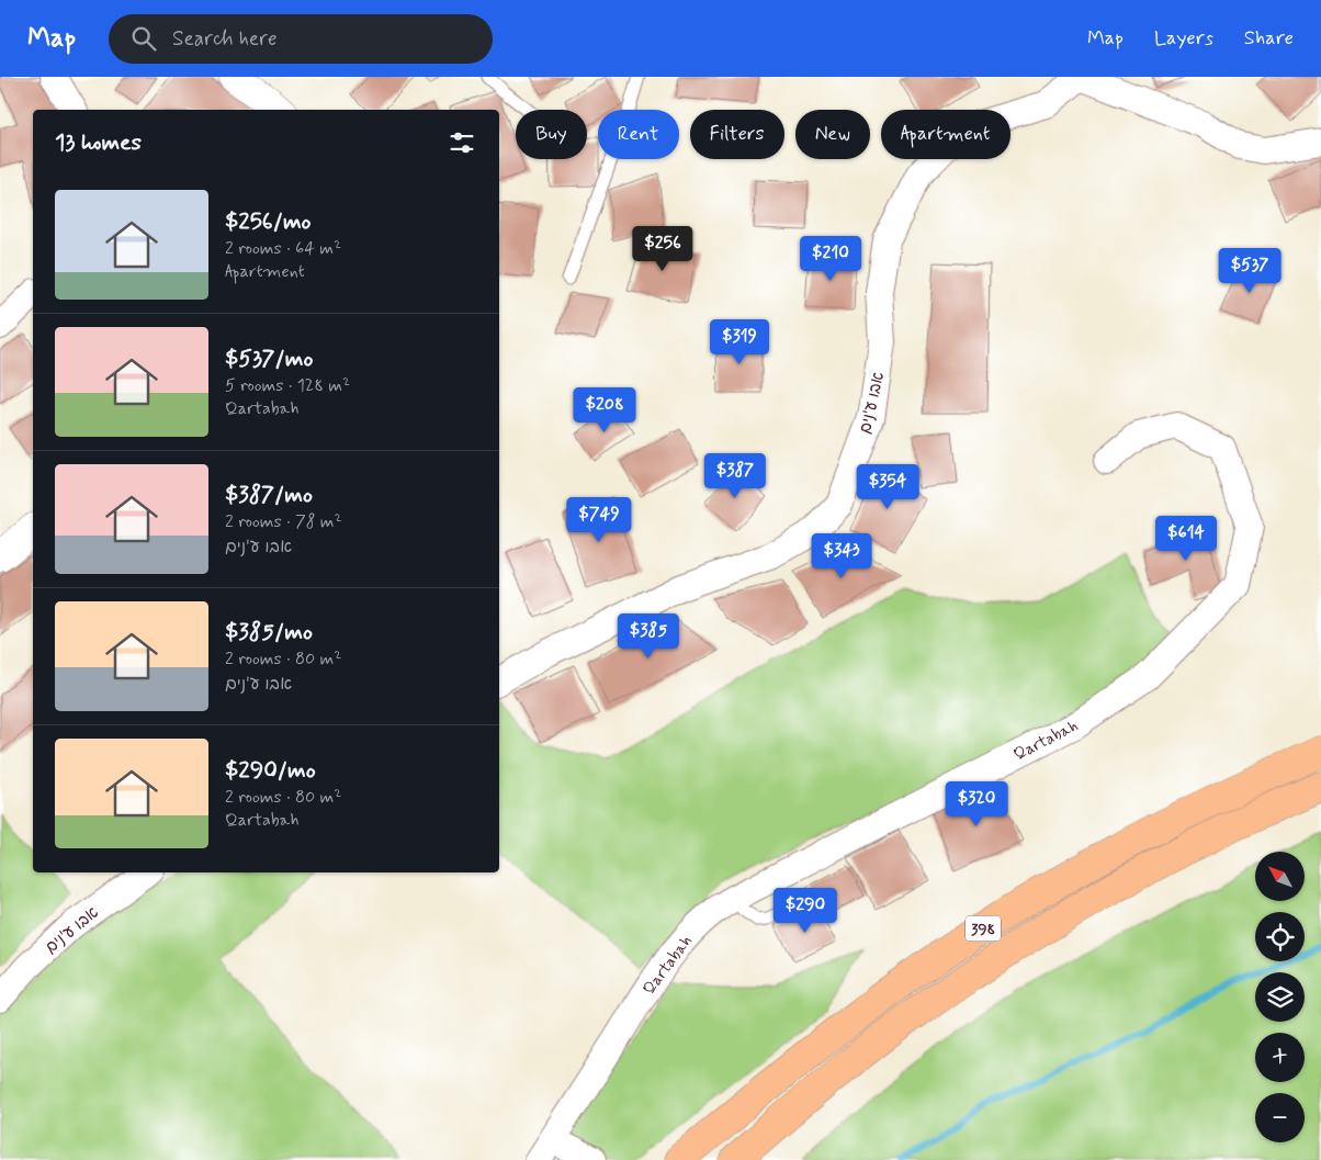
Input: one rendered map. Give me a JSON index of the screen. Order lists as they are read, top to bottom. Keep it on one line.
{"streets":{"main road":["398"],"street":["אבו ע'נים","Qartabah"]},"north":"top left","page":{"header":"Map","search":"Search here","nav":["Map","Layers","Share"],"chip":["Buy","Rent","Filters","New","Apartment"],"heading":"13 homes","list":[{"name":"$256/mo","note":"2 rooms · 64 m² · Apartment"},{"name":"$537/mo","note":"5 rooms · 128 m² · Qartabah"},{"name":"$387/mo","note":"2 rooms · 78 m² · אבו ע'נים"},{"name":"$385/mo","note":"2 rooms · 80 m² · אבו ע'נים"},{"name":"$290/mo","note":"2 rooms · 80 m² · Qartabah"}],"price":["$256","$210","$537","$319","$208","$387","$354","$749","$614","$343","$385","$320","$290"],"map_buttons":["+","−"]}}
